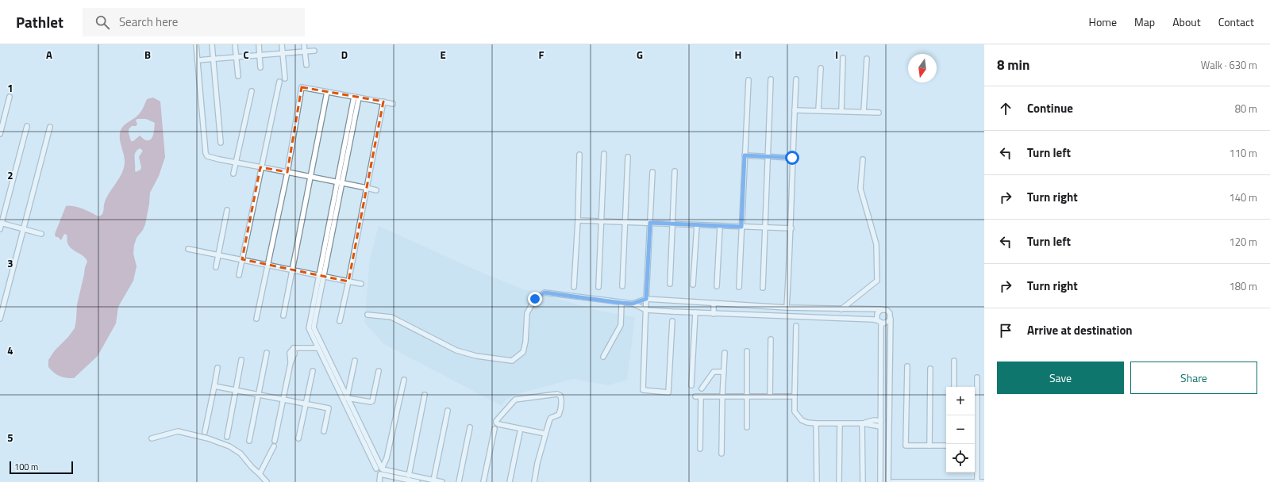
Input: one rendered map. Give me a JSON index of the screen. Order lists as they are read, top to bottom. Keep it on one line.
{"scale_bar":"100 m","north":"bottom","page":{"header":"Pathlet","search":"Search here","nav":["Home","Map","About","Contact"],"heading":["8 min","Walk · 630 m"],"list":[["Continue","80 m"],["Turn left","110 m"],["Turn right","140 m"],["Turn left","120 m"],["Turn right","180 m"],"Arrive at destination"],"buttons":["Save","Share"],"map_buttons":["+","−"],"scale":"100 m"},"grid":{"columns":["A","B","C","D","E","F","G","H","I"],"rows":["1","2","3","4","5"]}}
